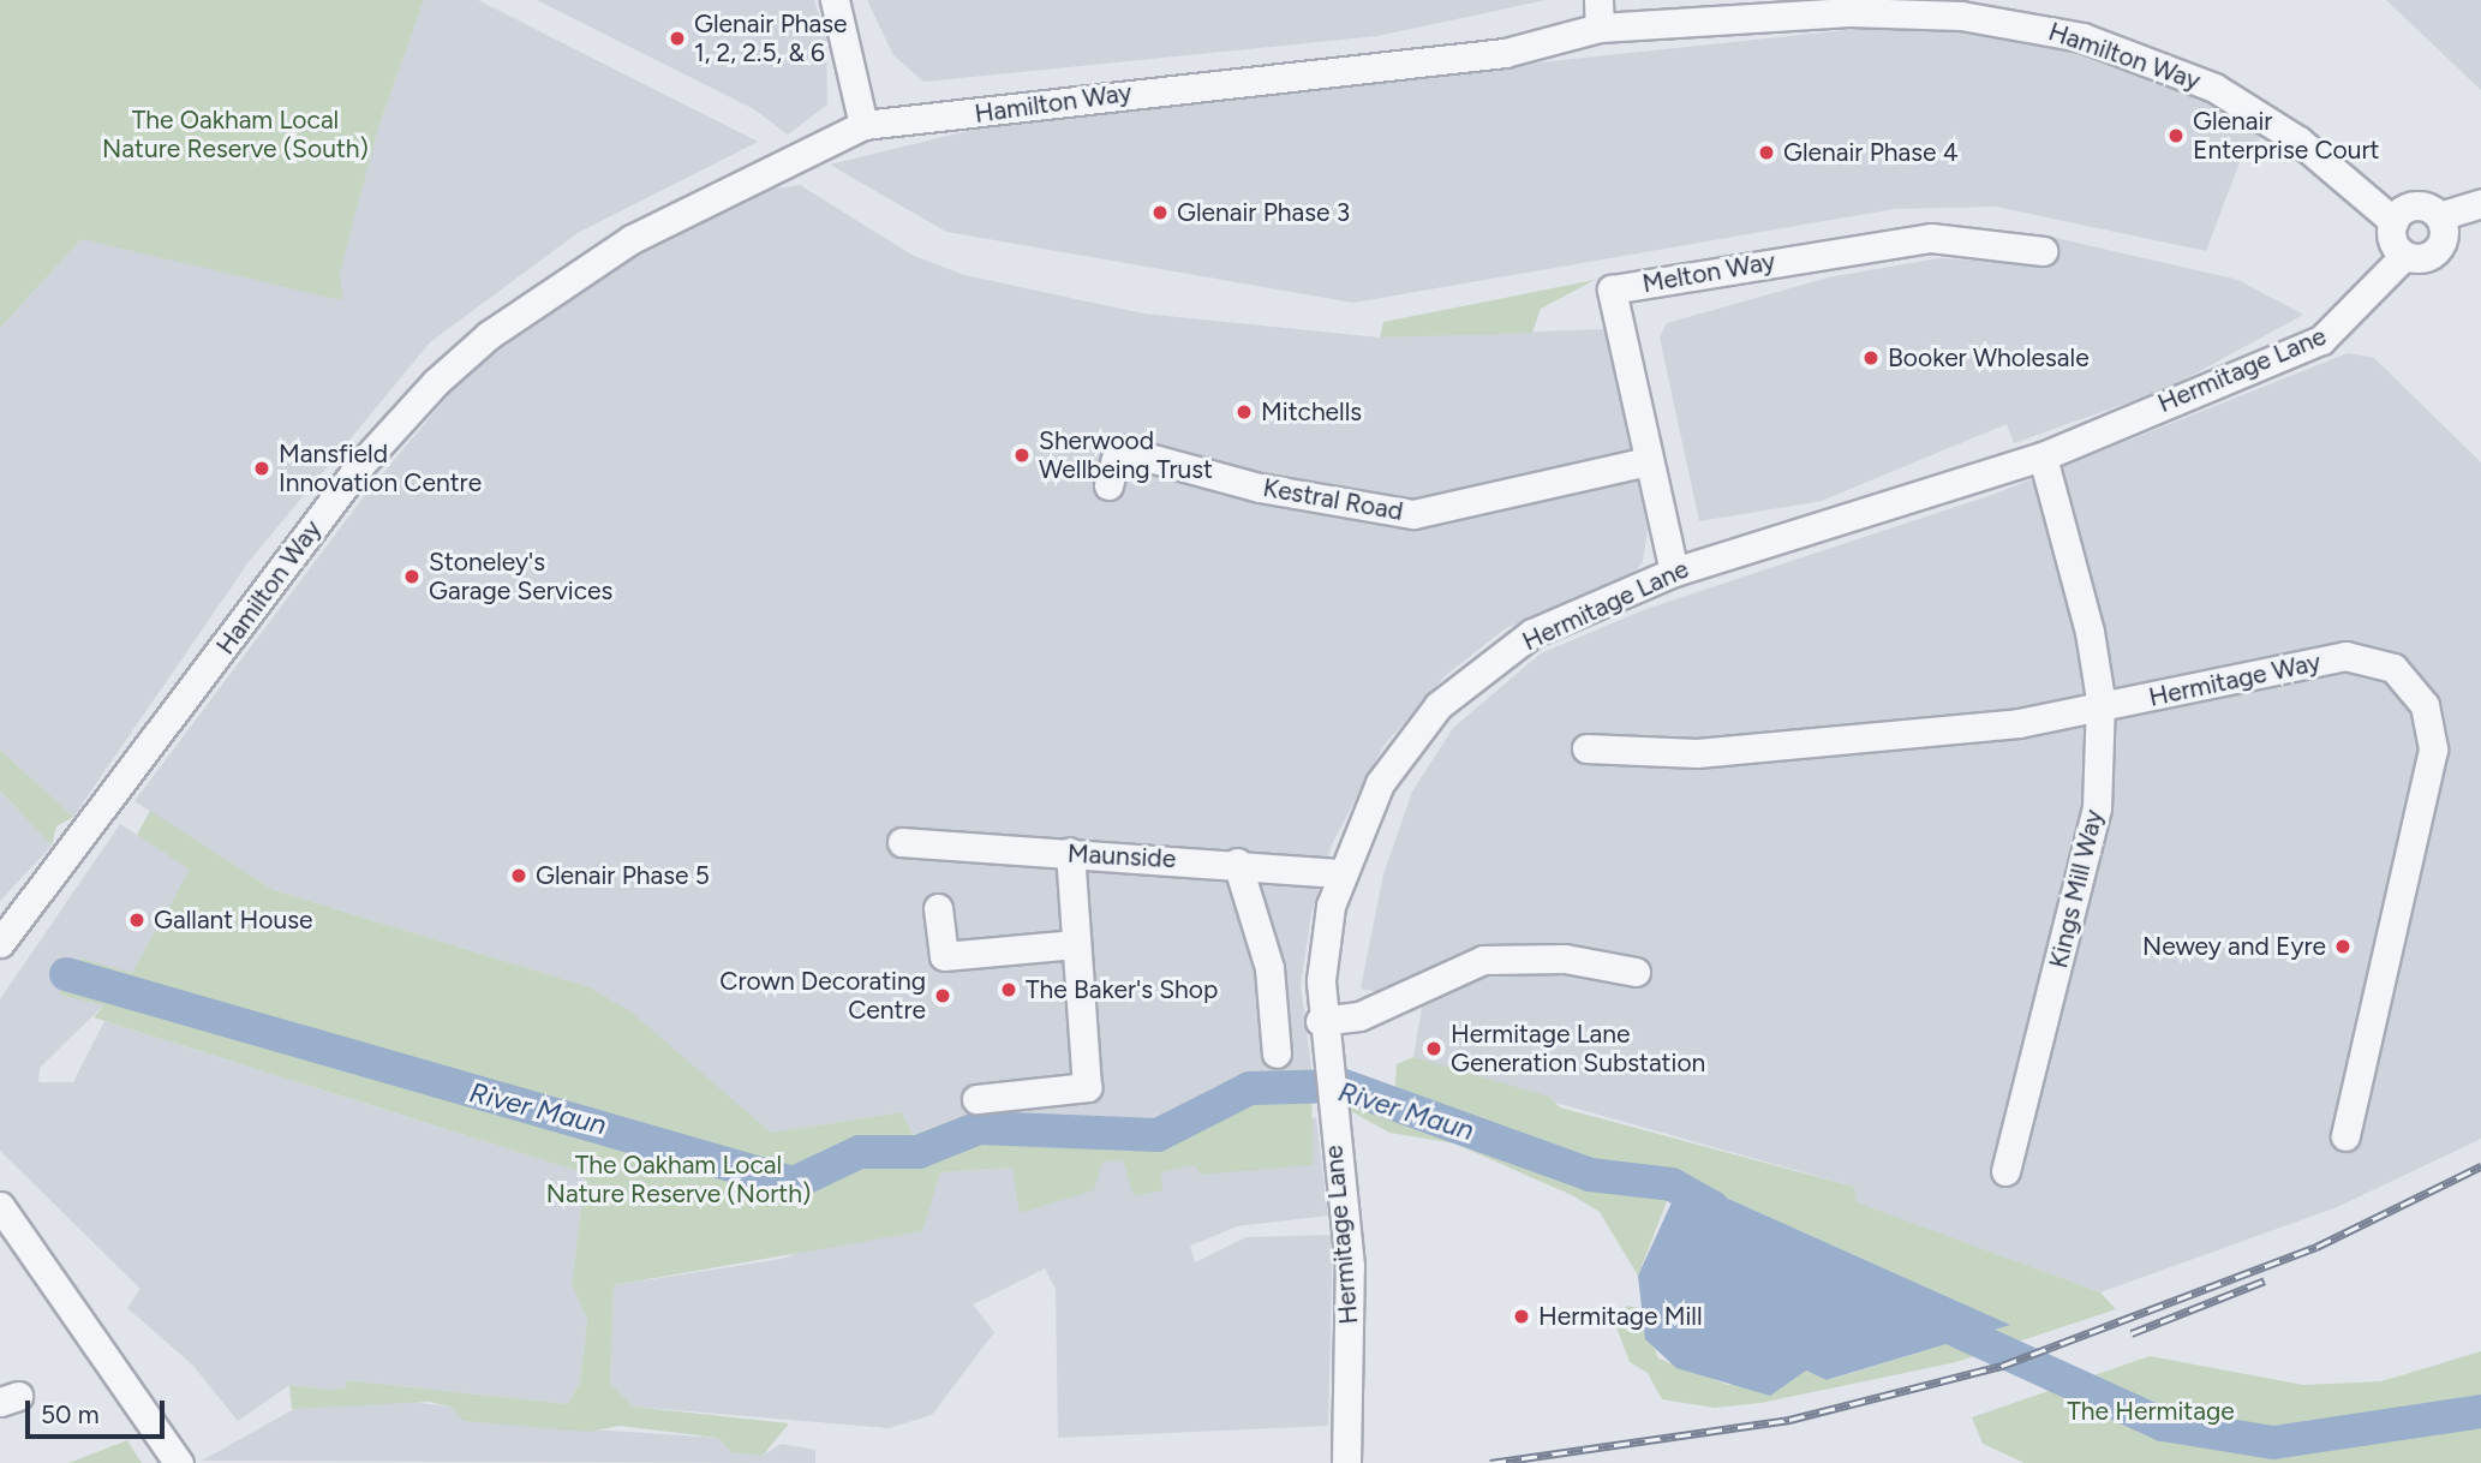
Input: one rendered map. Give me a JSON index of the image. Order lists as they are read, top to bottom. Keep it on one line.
{"streets":{"street":["Hamilton Way","Melton Way","Hermitage Lane","Kestral Road","Hermitage Way","Maunside","Kings Mill Way"]},"crossings":[["Hamilton Way","Hermitage Lane"],["Melton Way","Hermitage Lane"],["Melton Way","Kestral Road"],["Hermitage Lane","Maunside"],["Hermitage Lane","Kings Mill Way"],["Hermitage Way","Kings Mill Way"]],"water":["River Maun"],"parks":["The Oakham Local Nature Reserve (South)","The Oakham Local Nature Reserve (North)","The Hermitage"],"places":["Glenair Phase 1, 2, 2.5, & 6","Glenair Enterprise Court","Glenair Phase 4","Glenair Phase 3","Booker Wholesale","Mitchells","Sherwood Wellbeing Trust","Mansfield Innovation Centre","Stoneley's Garage Services","Glenair Phase 5","Gallant House","Newey and Eyre","The Baker's Shop","Crown Decorating Centre","Hermitage Lane Generation Substation","Hermitage Mill"],"scale_bar":"50 m"}
